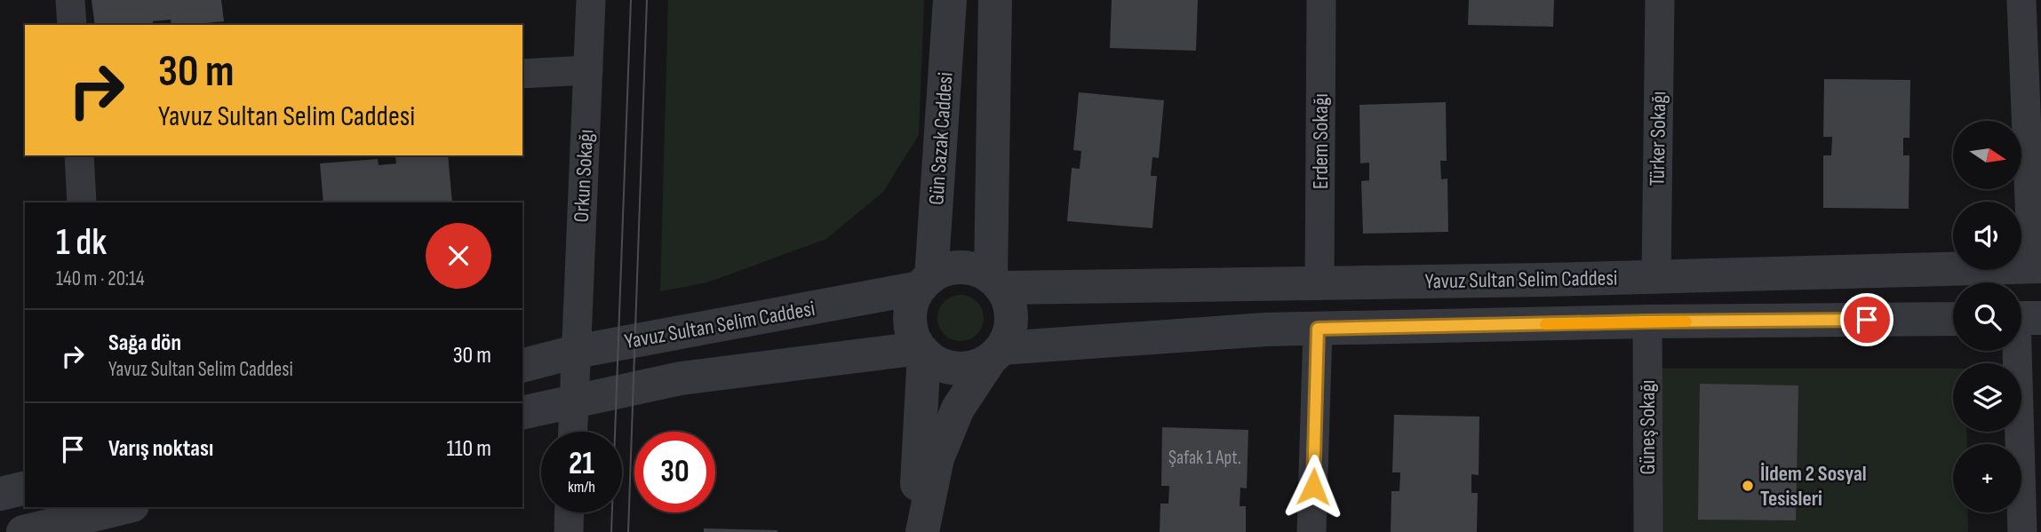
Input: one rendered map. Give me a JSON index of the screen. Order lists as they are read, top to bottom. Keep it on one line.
{"streets":{"street":["Gün Sazak Caddesi","Türker Sokağı","Erdem Sokağı","Orkun Sokağı","Yavuz Sultan Selim Caddesi","Güneş Sokağı"]},"crossings":[["Gün Sazak Caddesi","Yavuz Sultan Selim Caddesi"],["Türker Sokağı","Yavuz Sultan Selim Caddesi"],["Erdem Sokağı","Yavuz Sultan Selim Caddesi"],["Orkun Sokağı","Yavuz Sultan Selim Caddesi"],["Yavuz Sultan Selim Caddesi","Güneş Sokağı"]],"places":["İldem 2 Sosyal Tesisleri"],"house_numbers":["Şafak 1 Apt."],"north":"right","page":{"turn":["30 m","Yavuz Sultan Selim Caddesi"],"map_buttons":"+","heading":["1 dk","140 m · 20:14"],"list":[{"name":"Sağa dön","note":"Yavuz Sultan Selim Caddesi","value":"30 m"},{"name":"Varış noktası","value":"110 m"}],"speed":"21 km/h","limit":"30"}}
